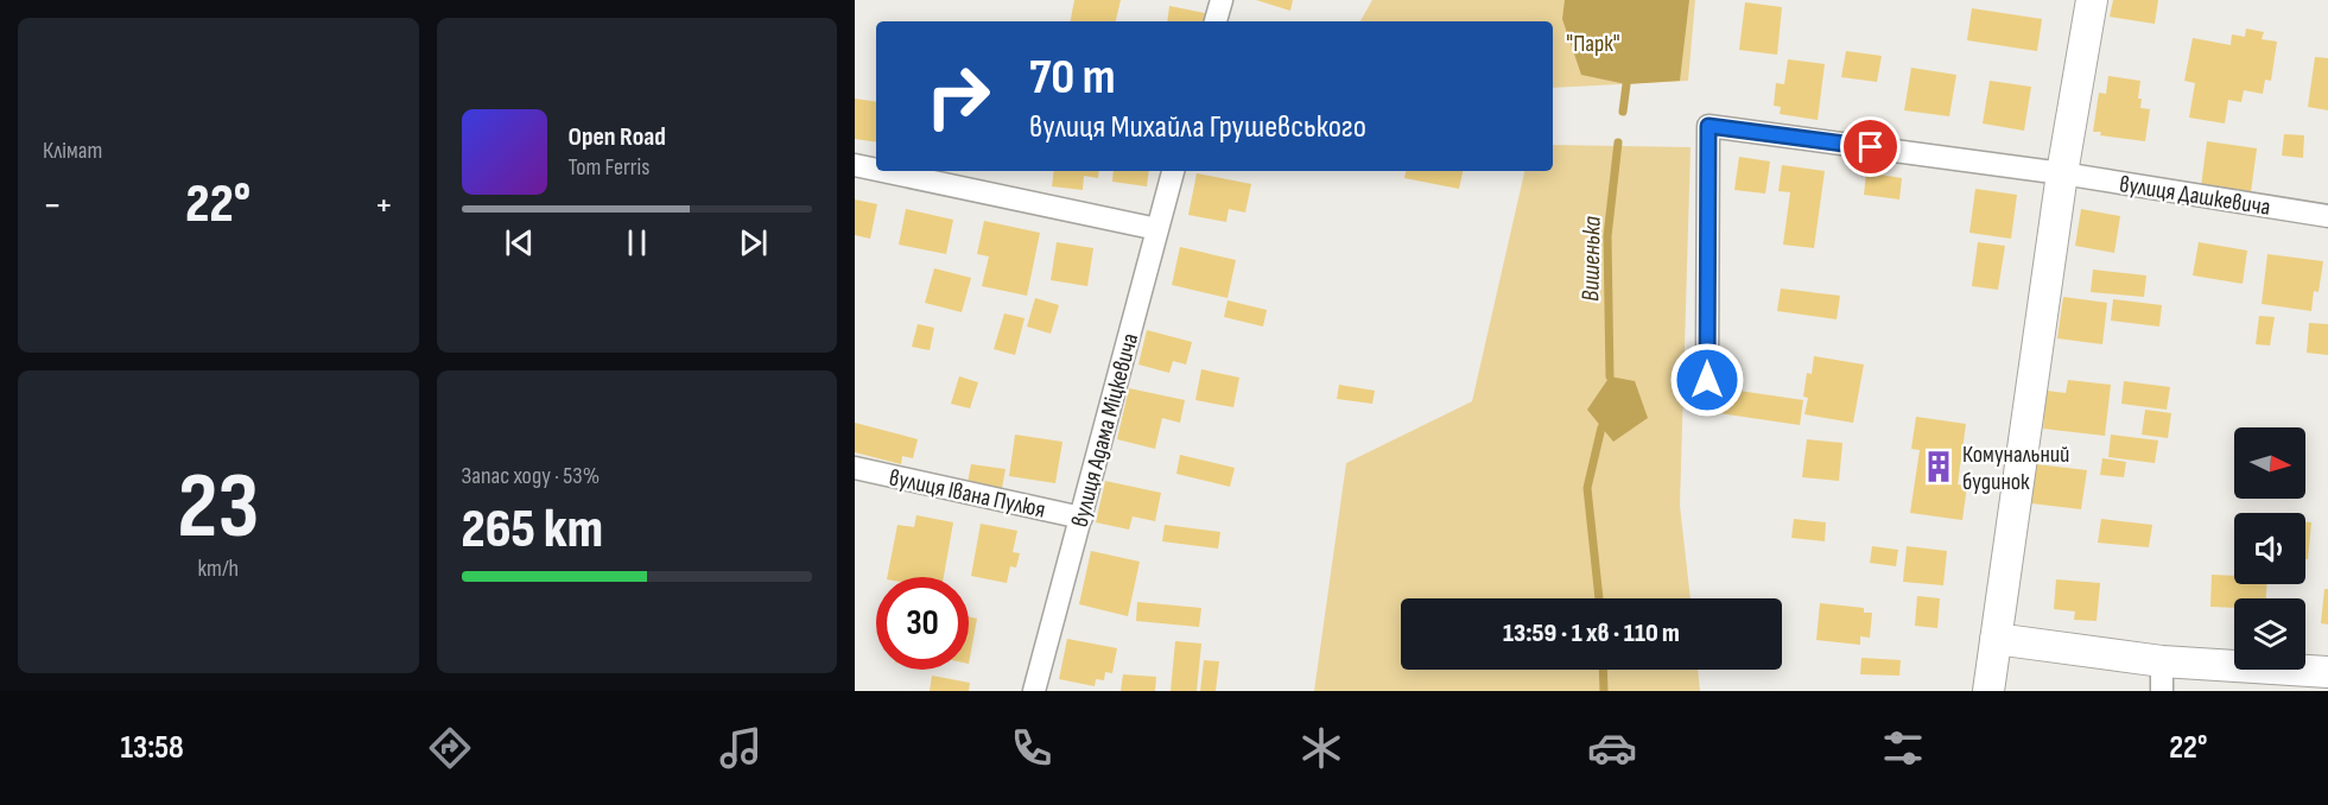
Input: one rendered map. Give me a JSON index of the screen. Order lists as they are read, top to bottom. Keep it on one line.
{"streets":{"street":["вулиця Дашкевича","вулиця Адама Міцкевича","вулиця Івана Пулюя"]},"crossings":[["вулиця Адама Міцкевича","вулиця Івана Пулюя"]],"water":["Вишенька"],"parks":["\"Парк\""],"places":{"building":["Комунальний будинок"]},"north":"right","page":{"tile":["Клімат",["23","km/h"],["Запас ходу · 53%","265 km"]],"turn":["70 m","вулиця Михайла Грушевського"],"song":["Open Road","Tom Ferris"],"heat":["−","22°","+"],"limit":"30","trip":"13:59 · 1 хв · 110 m","tabs":["13:58","22°"]}}
